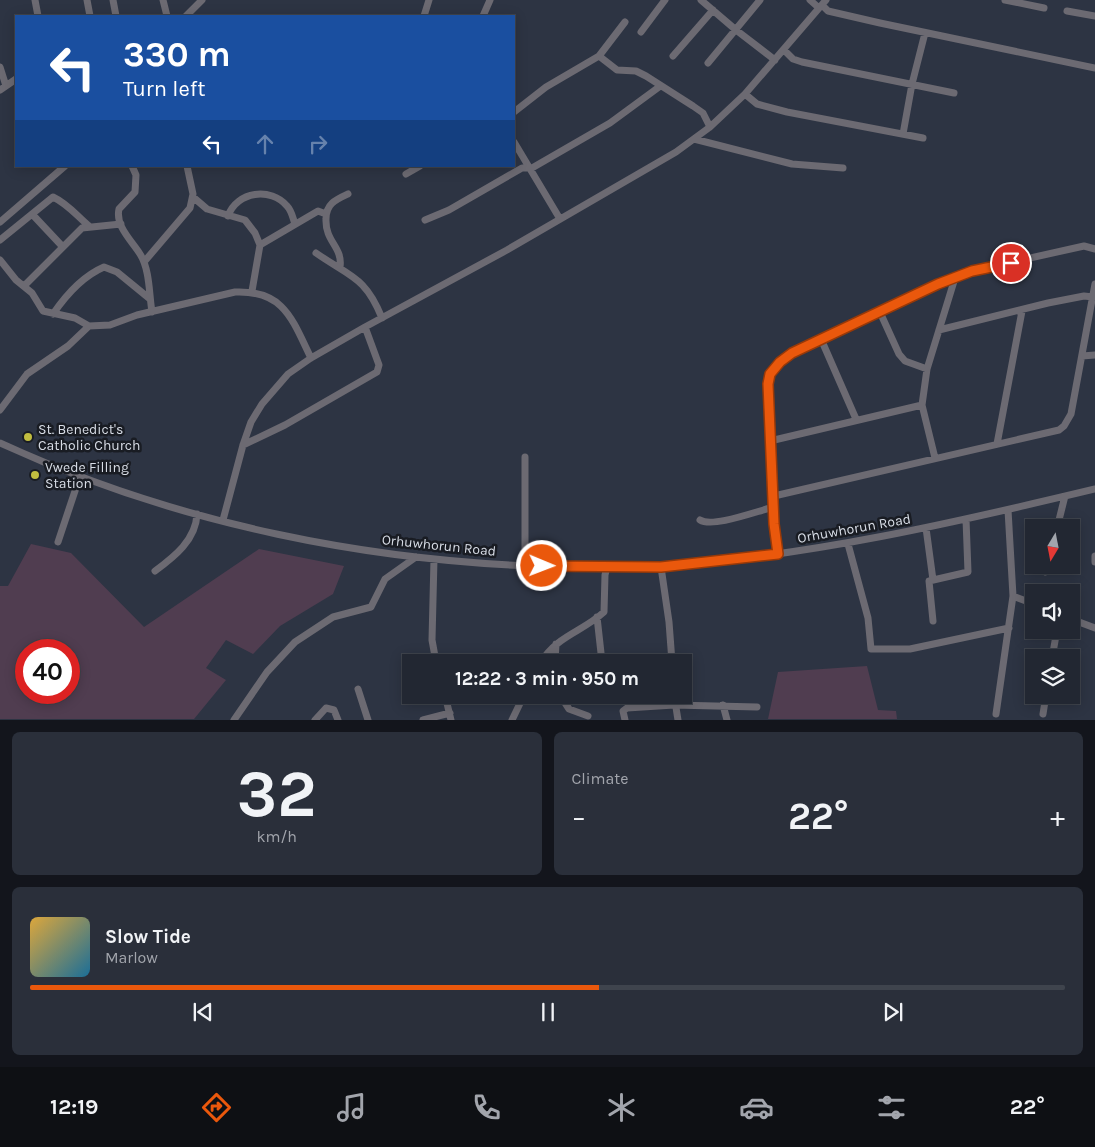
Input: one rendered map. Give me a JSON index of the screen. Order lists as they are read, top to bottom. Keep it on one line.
{"streets":{"street":["Orhuwhorun Road"]},"places":["St. Benedict's Catholic Church","Vwede Filling Station"],"north":"bottom","page":{"turn":["330 m","Turn left"],"limit":"40","trip":"12:22 · 3 min · 950 m","tile":[["32","km/h"],"Climate"],"heat":["−","22°","+"],"song":["Slow Tide","Marlow"],"tabs":["12:19","22°"]}}
